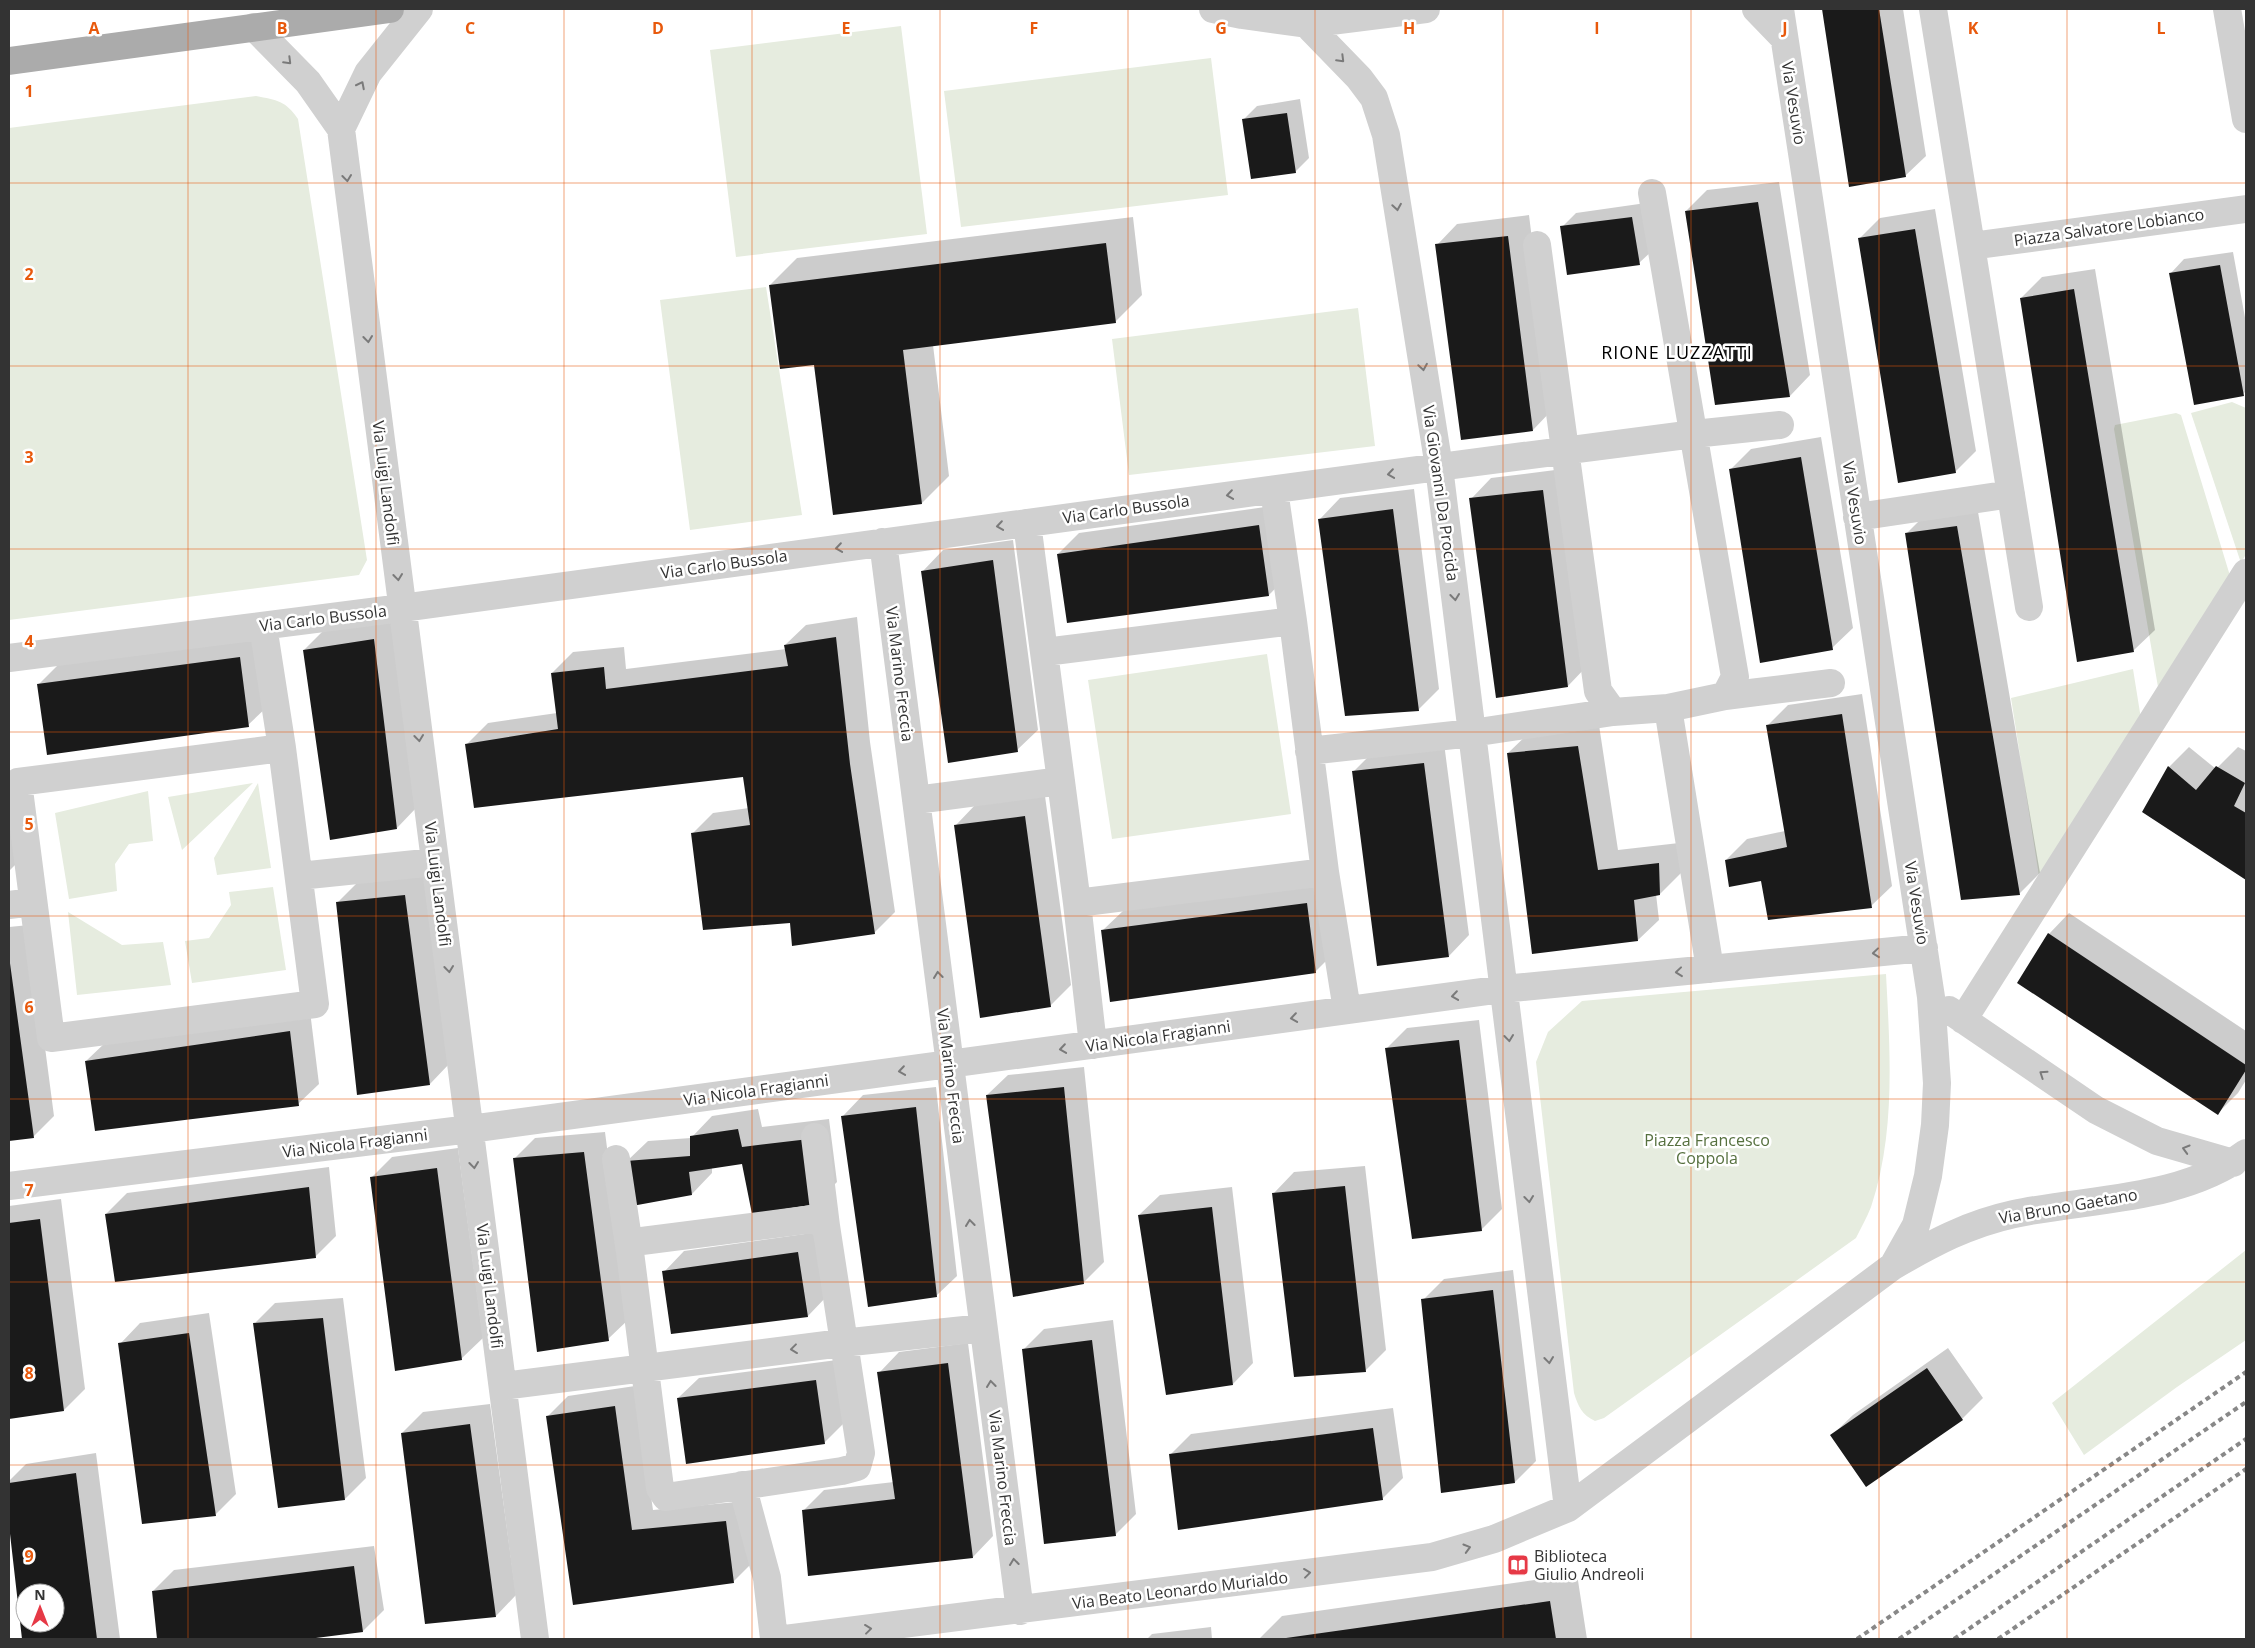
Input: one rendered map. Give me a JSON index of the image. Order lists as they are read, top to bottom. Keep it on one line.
{"streets":{"street":["Via Vesuvio","Piazza Salvatore Lobianco","Via Luigi Landolfi","Via Giovanni Da Procida","Via Carlo Bussola","Via Marino Freccia","Via Nicola Fragianni","Via Bruno Gaetano","Via Beato Leonardo Murialdo"]},"crossings":[["Via Luigi Landolfi","Via Carlo Bussola"],["Via Luigi Landolfi","Via Nicola Fragianni"],["Via Giovanni Da Procida","Via Carlo Bussola"],["Via Giovanni Da Procida","Via Nicola Fragianni"],["Via Carlo Bussola","Via Marino Freccia"],["Via Marino Freccia","Via Nicola Fragianni"],["Via Marino Freccia","Via Beato Leonardo Murialdo"]],"one_way":["Via Carlo Bussola","Via Beato Leonardo Murialdo"],"districts":["RIONE LUZZATTI"],"parks":["Piazza Francesco Coppola"],"places":{"library":["Biblioteca Giulio Andreoli"]},"north":"top","grid":{"columns":["A","B","C","D","E","F","G","H","I","J","K","L"],"rows":["1","2","3","4","5","6","7","8","9"]}}
